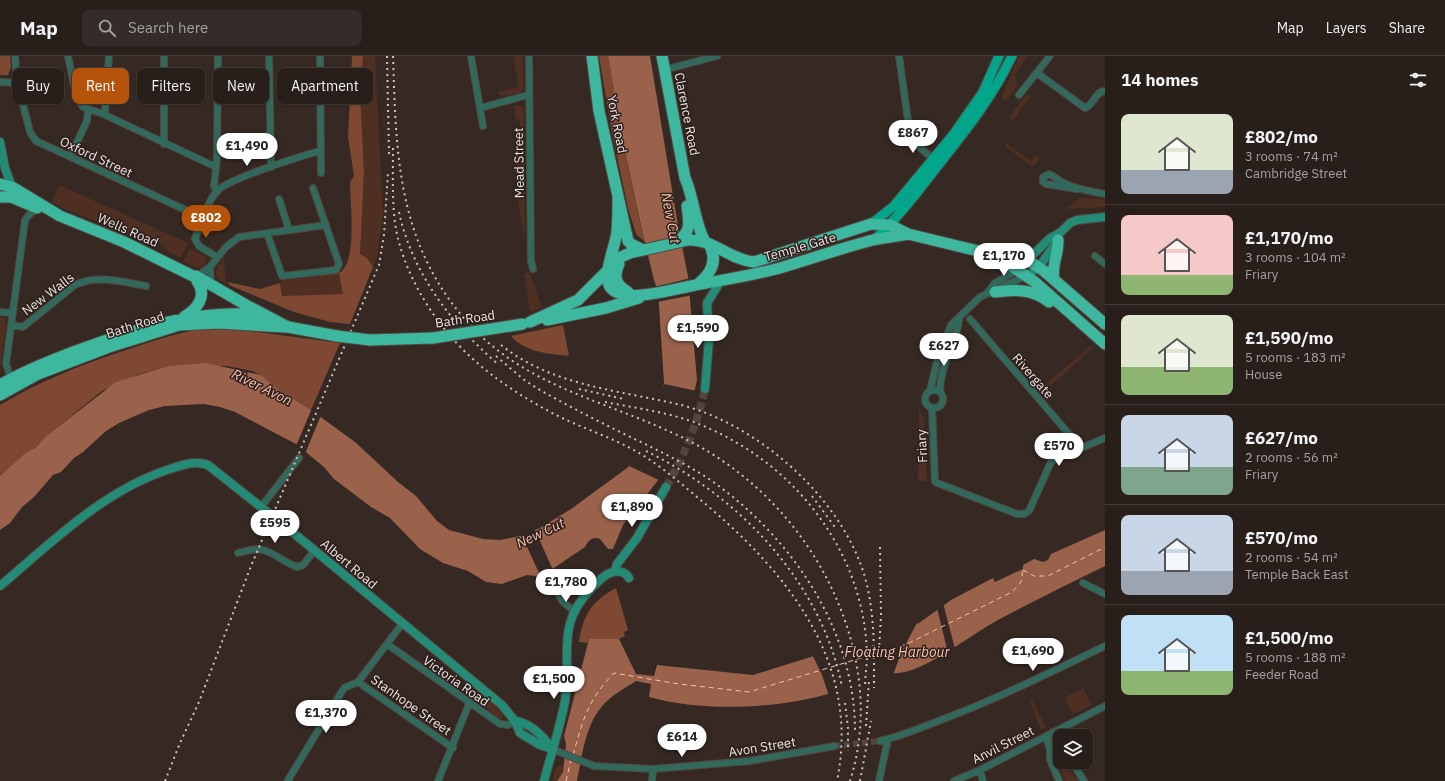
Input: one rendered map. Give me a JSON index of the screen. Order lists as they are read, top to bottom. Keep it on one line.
{"streets":{"highway":["Clarence Road","York Road","Wells Road","Temple Gate","Bath Road"],"street":["Oxford Street","Mead Street","New Walls","Rivergate","Friary","Albert Road","Victoria Road","Stanhope Street","Anvil Street","Avon Street"]},"crossings":[["Clarence Road","Temple Gate"],["York Road","Bath Road"],["Wells Road","Bath Road"],["Temple Gate","Bath Road"],["Temple Gate","Friary"],["Rivergate","Friary"],["Albert Road","Victoria Road"],["Albert Road","Stanhope Street"],["Albert Road","Avon Street"],["Victoria Road","Stanhope Street"]],"water":["New Cut","River Avon","Floating Harbour"],"page":{"header":"Map","search":"Search here","nav":["Map","Layers","Share"],"heading":"14 homes","chip":["Buy","Rent","Filters","New","Apartment"],"list":[{"name":"£802/mo","note":"3 rooms · 74 m² · Cambridge Street"},{"name":"£1,170/mo","note":"3 rooms · 104 m² · Friary"},{"name":"£1,590/mo","note":"5 rooms · 183 m² · House"},{"name":"£627/mo","note":"2 rooms · 56 m² · Friary"},{"name":"£570/mo","note":"2 rooms · 54 m² · Temple Back East"},{"name":"£1,500/mo","note":"5 rooms · 188 m² · Feeder Road"}],"price":["£867","£1,490","£802","£1,170","£1,590","£627","£570","£1,890","£595","£1,780","£1,690","£1,500","£1,370","£614"]}}
